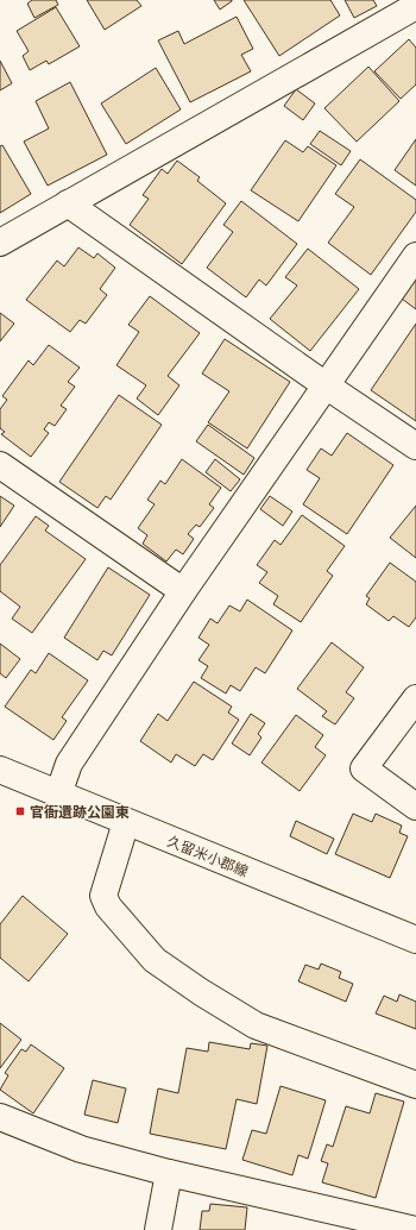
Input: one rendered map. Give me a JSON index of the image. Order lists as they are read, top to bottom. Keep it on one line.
{"streets":{"street":["久留米小郡線"]},"places":{"transit":["官衙遺跡公園東"]}}
